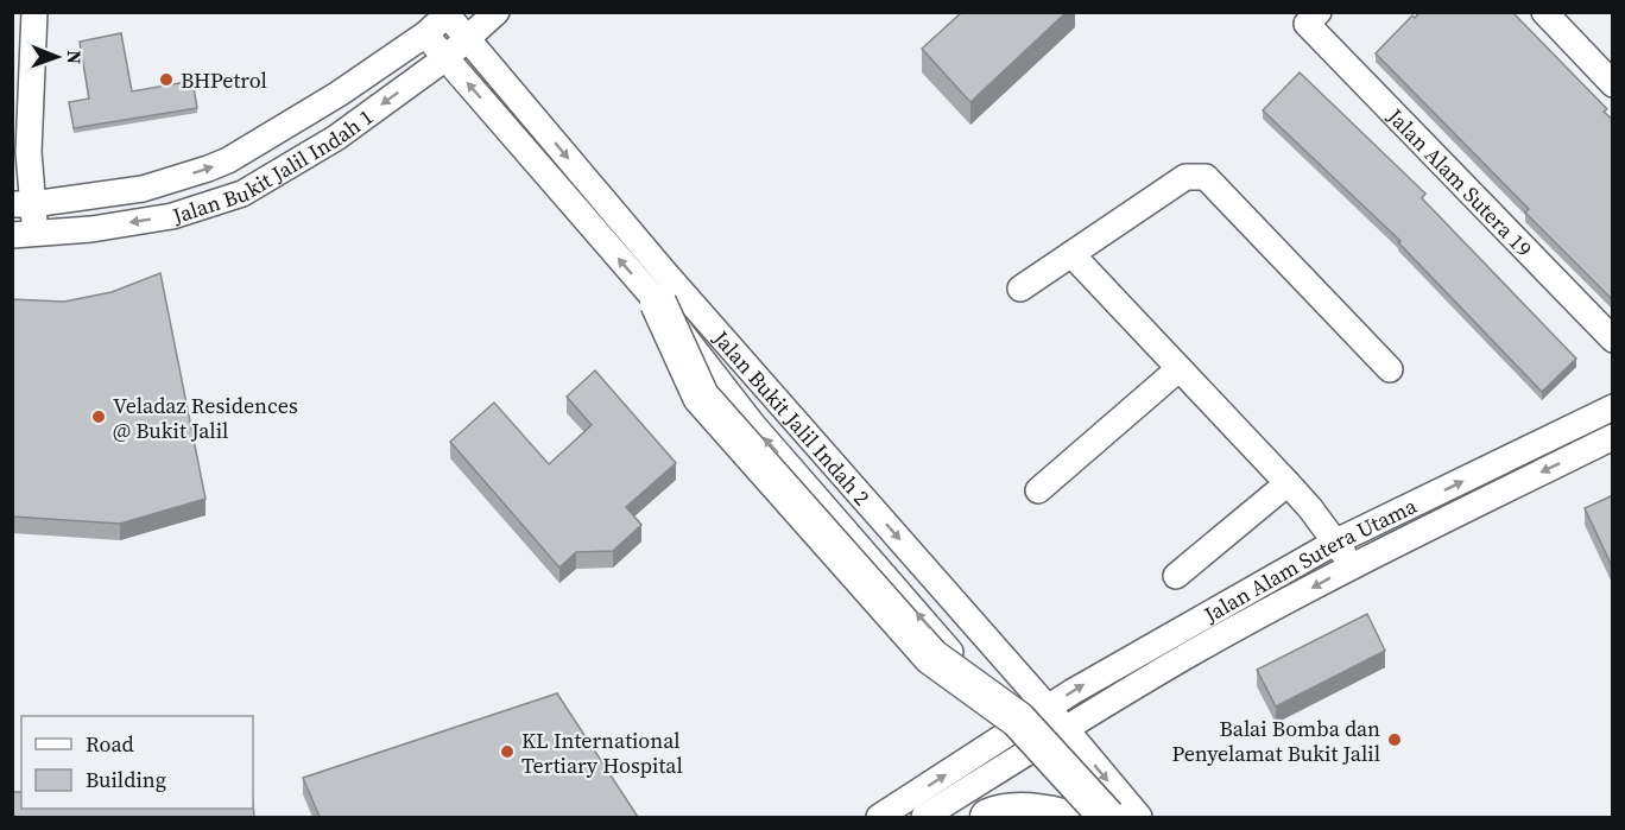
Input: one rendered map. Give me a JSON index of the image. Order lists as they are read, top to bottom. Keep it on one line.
{"streets":{"street":["Jalan Bukit Jalil Indah 1","Jalan Alam Sutera 19","Jalan Bukit Jalil Indah 2","Jalan Alam Sutera Utama"]},"crossings":[["Jalan Bukit Jalil Indah 1","Jalan Bukit Jalil Indah 2"],["Jalan Bukit Jalil Indah 2","Jalan Alam Sutera Utama"]],"places":["BHPetrol","Veladaz Residences @ Bukit Jalil","Balai Bomba dan Penyelamat Bukit Jalil","KL International Tertiary Hospital"],"legend":["Road","Building"],"north":"right"}
